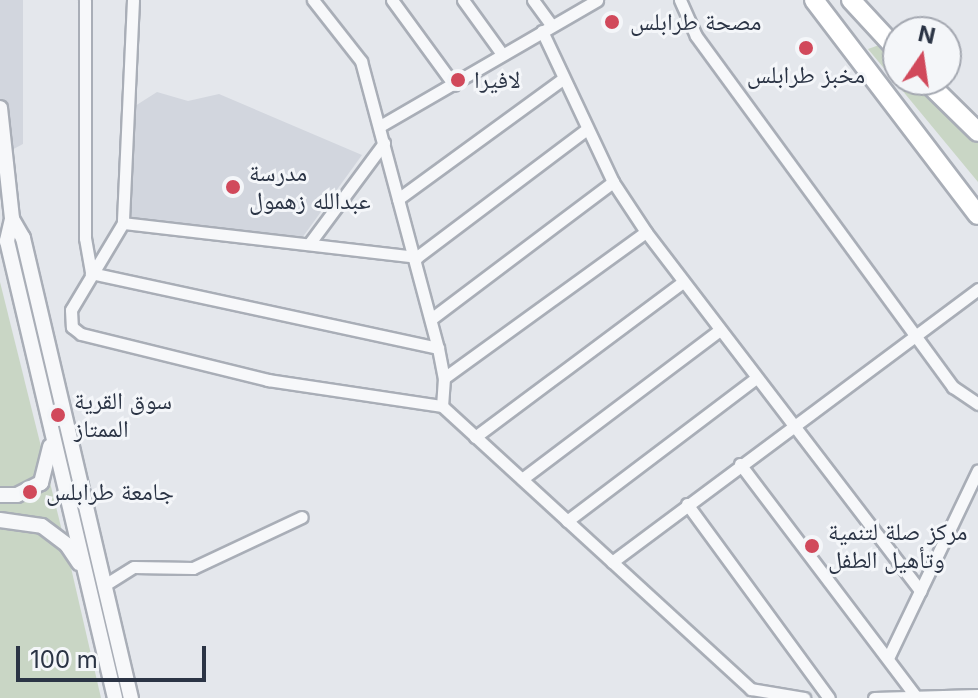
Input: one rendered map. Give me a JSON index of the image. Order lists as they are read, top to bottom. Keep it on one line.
{"places":["مصحة طرابلس","مخبز طرابلس","لافيرا","مدرسة عبدالله زهمول","سوق القرية الممتاز","جامعة طرابلس","مركز صلة لتنمية وتأهيل الطفل"],"scale_bar":"100 m","north":"top"}
